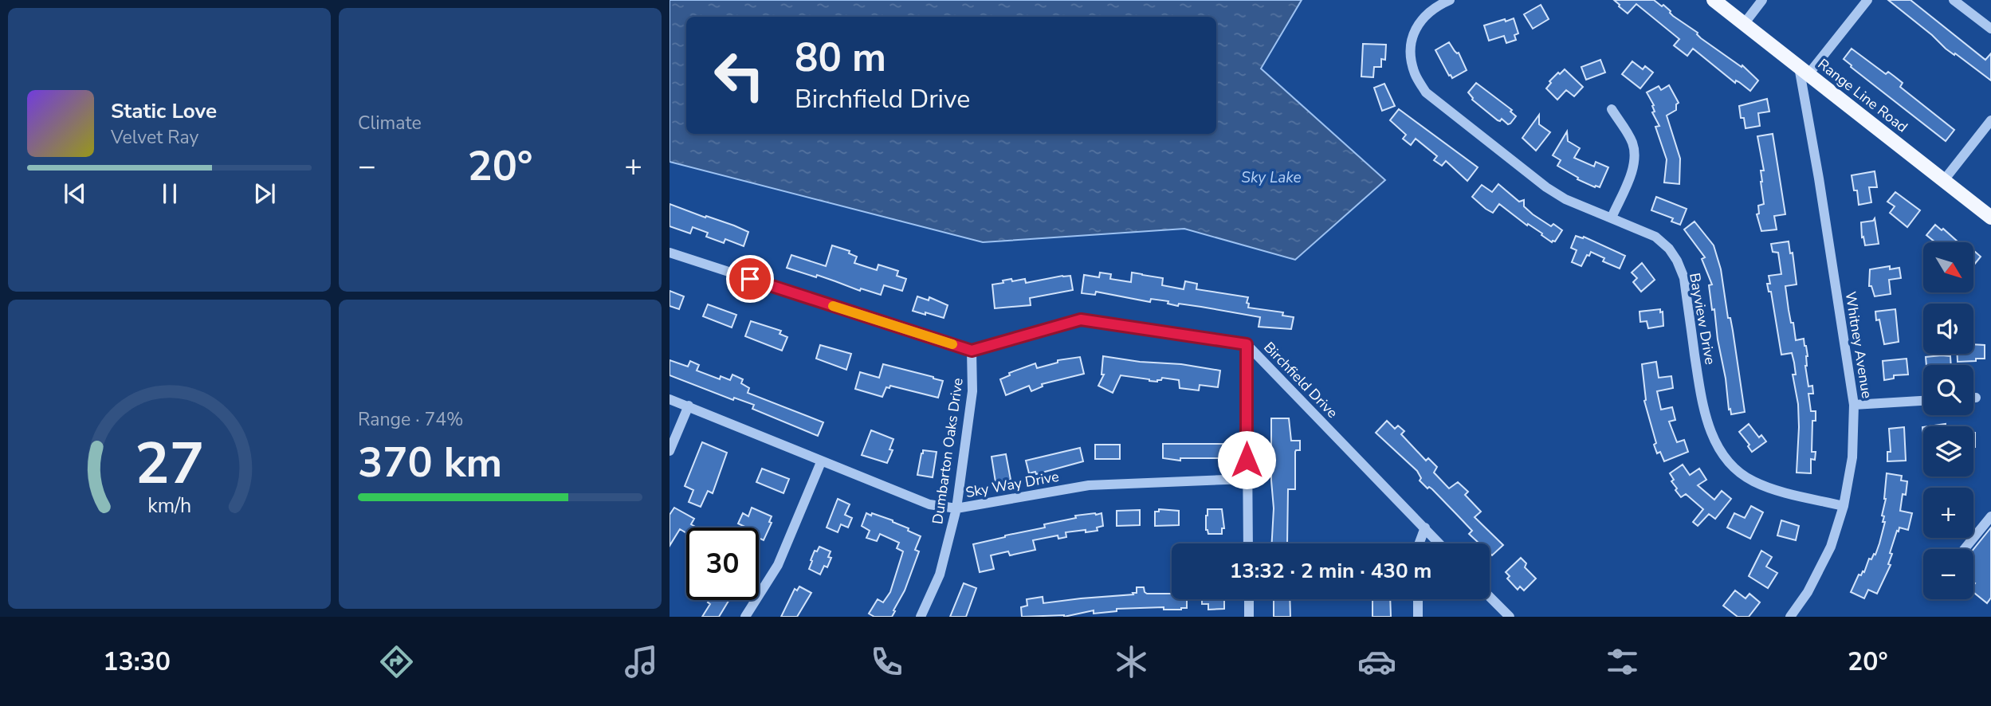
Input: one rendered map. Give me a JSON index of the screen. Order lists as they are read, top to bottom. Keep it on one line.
{"streets":{"main road":["Range Line Road"],"street":["Bayview Drive","Whitney Avenue","Birchfield Drive","Dumbarton Oaks Drive","Sky Way Drive"]},"crossings":[["Range Line Road","Whitney Avenue"],["Bayview Drive","Whitney Avenue"],["Birchfield Drive","Dumbarton Oaks Drive"],["Dumbarton Oaks Drive","Sky Way Drive"]],"water":["Sky Lake"],"north":"bottom right","page":{"tile":["Climate",["Range · 74%","370 km"]],"turn":["80 m","Birchfield Drive"],"song":["Static Love","Velvet Ray"],"heat":["−","20°","+"],"map_buttons":["+","−"],"limit":"30","trip":"13:32 · 2 min · 430 m","tabs":["13:30","20°"],"gauge":["27","km/h"]}}
